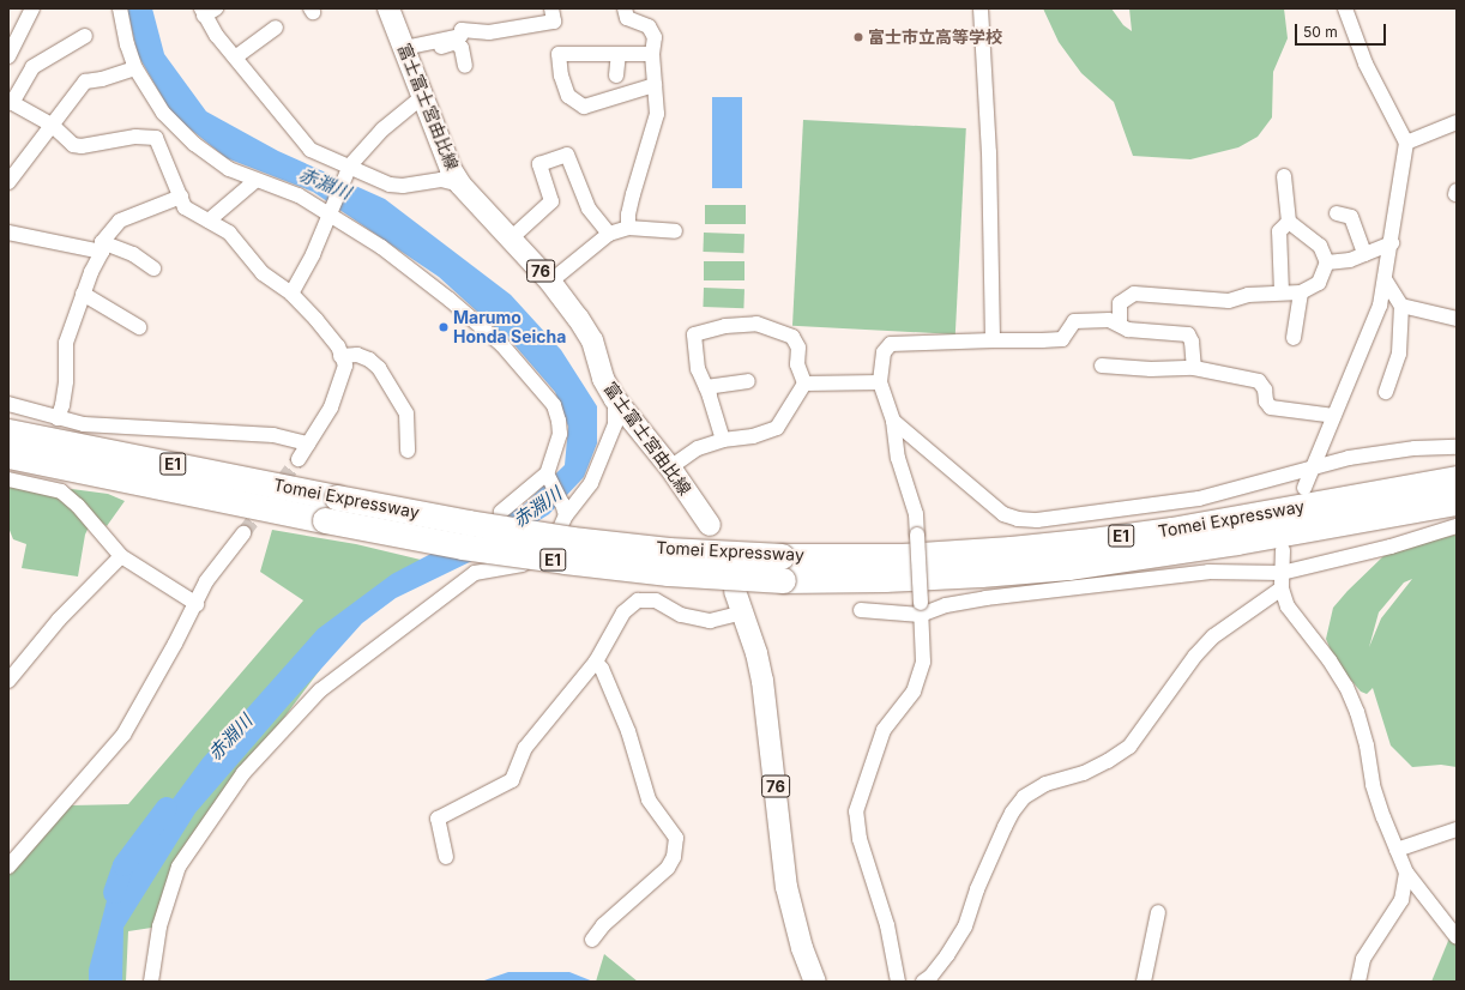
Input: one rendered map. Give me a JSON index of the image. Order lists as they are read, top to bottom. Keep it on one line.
{"streets":{"highway":["E1","Tomei Expressway"],"main road":["富士富士宮由比線","76"]},"water":["赤淵川"],"places":["富士市立高等学校","Marumo Honda Seicha"],"scale_bar":"50 m"}
